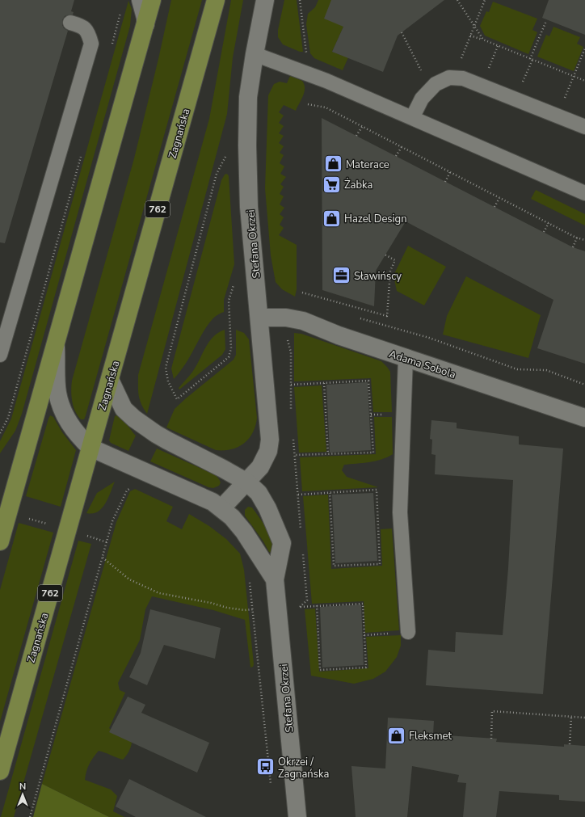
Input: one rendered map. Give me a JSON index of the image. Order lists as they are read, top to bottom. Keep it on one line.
{"streets":{"main road":["Zagnańska","762"],"street":["Stefana Okrzei","Adama Sobola"]},"crossings":[["Zagnańska","Stefana Okrzei"],["Stefana Okrzei","Adama Sobola"]],"places":{"shop":["Materace","Hazel Design","Fleksmet"],"supermarket":["Żabka"],"office":["Sławińscy"],"bus stop":["Okrzei / Zagnańska"]},"north":"top"}
